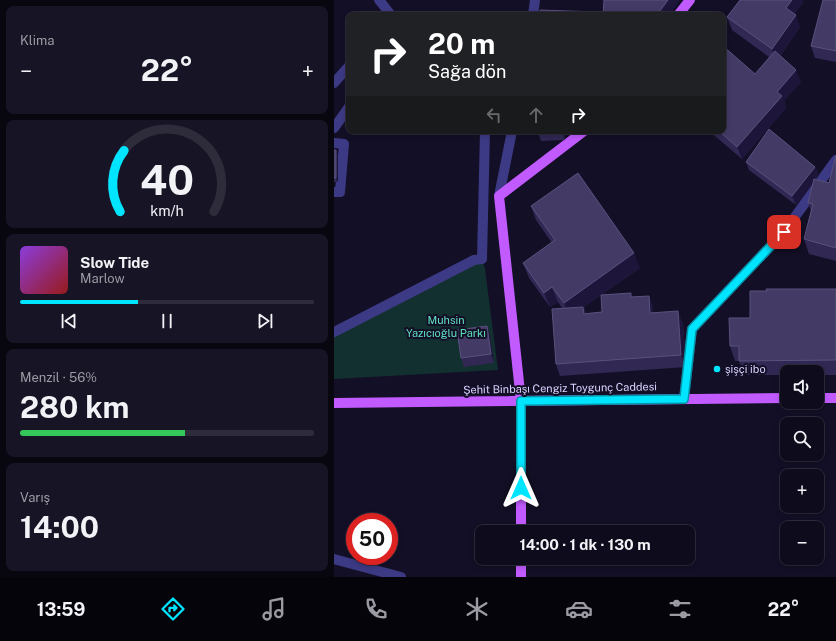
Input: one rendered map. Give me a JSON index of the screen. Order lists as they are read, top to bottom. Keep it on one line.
{"streets":{"main road":["Şehit Binbaşı Cengiz Toygunç Caddesi"]},"parks":["Muhsin Yazıcıoğlu Parkı"],"places":["şişçi ibo"],"page":{"tile":["Klima",["Menzil · 56%","280 km"],["Varış","14:00"]],"turn":["20 m","Sağa dön"],"heat":["−","22°","+"],"song":["Slow Tide","Marlow"],"map_buttons":["+","−"],"limit":"50","trip":"14:00 · 1 dk · 130 m","tabs":["13:59","22°"],"gauge":["40","km/h"]}}
